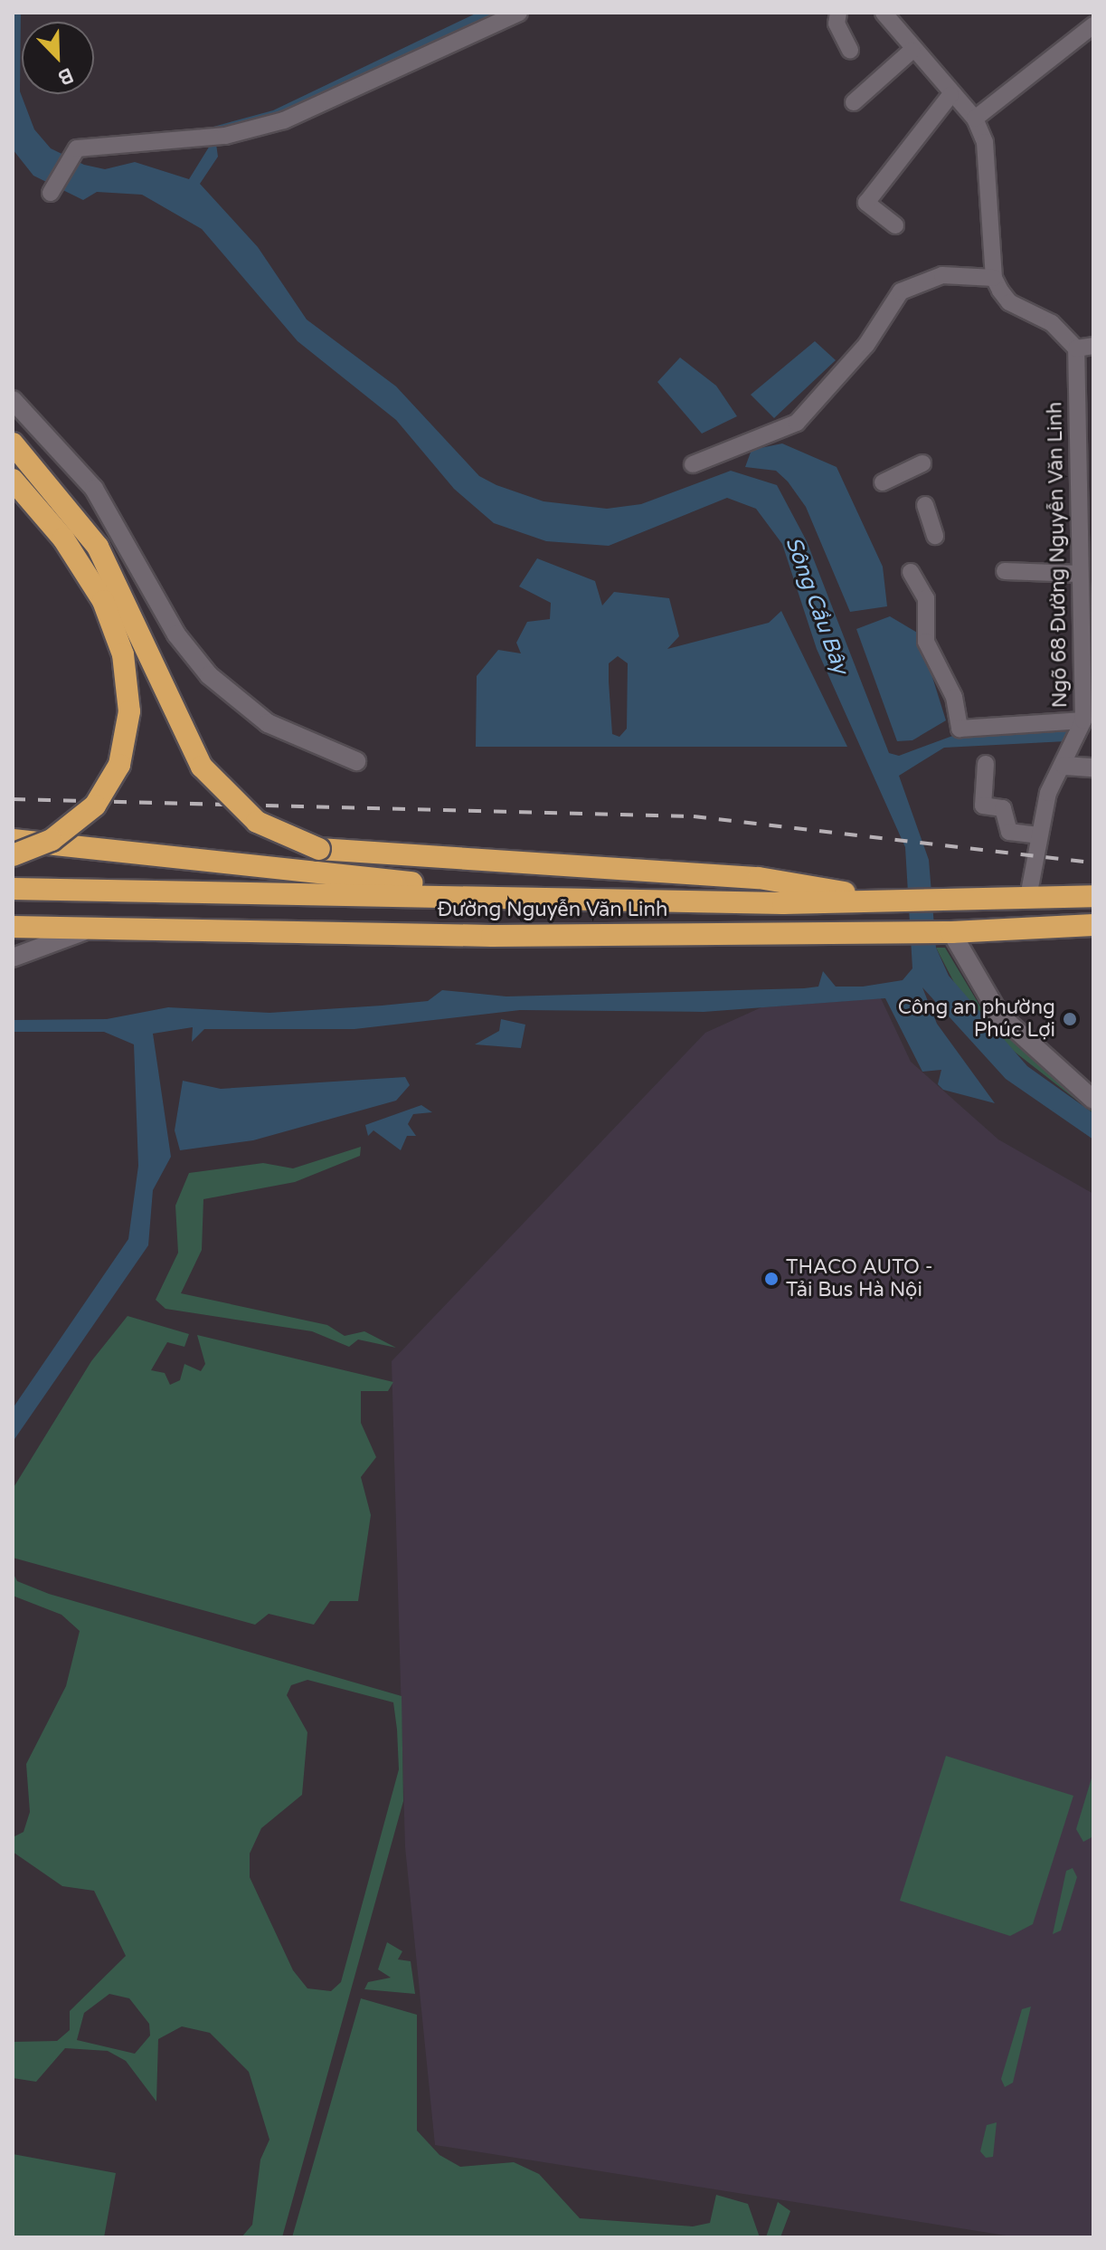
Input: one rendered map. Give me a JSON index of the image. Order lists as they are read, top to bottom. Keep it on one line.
{"streets":{"highway":["Đường Nguyễn Văn Linh"],"street":["Ngõ 68 Đường Nguyễn Văn Linh"]},"crossings":[["Ngõ 68 Đường Nguyễn Văn Linh","Đường Nguyễn Văn Linh"]],"water":["Sông Cầu Bây"],"places":["Công an phường Phúc Lợi","THACO AUTO - Tải Bus Hà Nội"],"north":"bottom right"}
